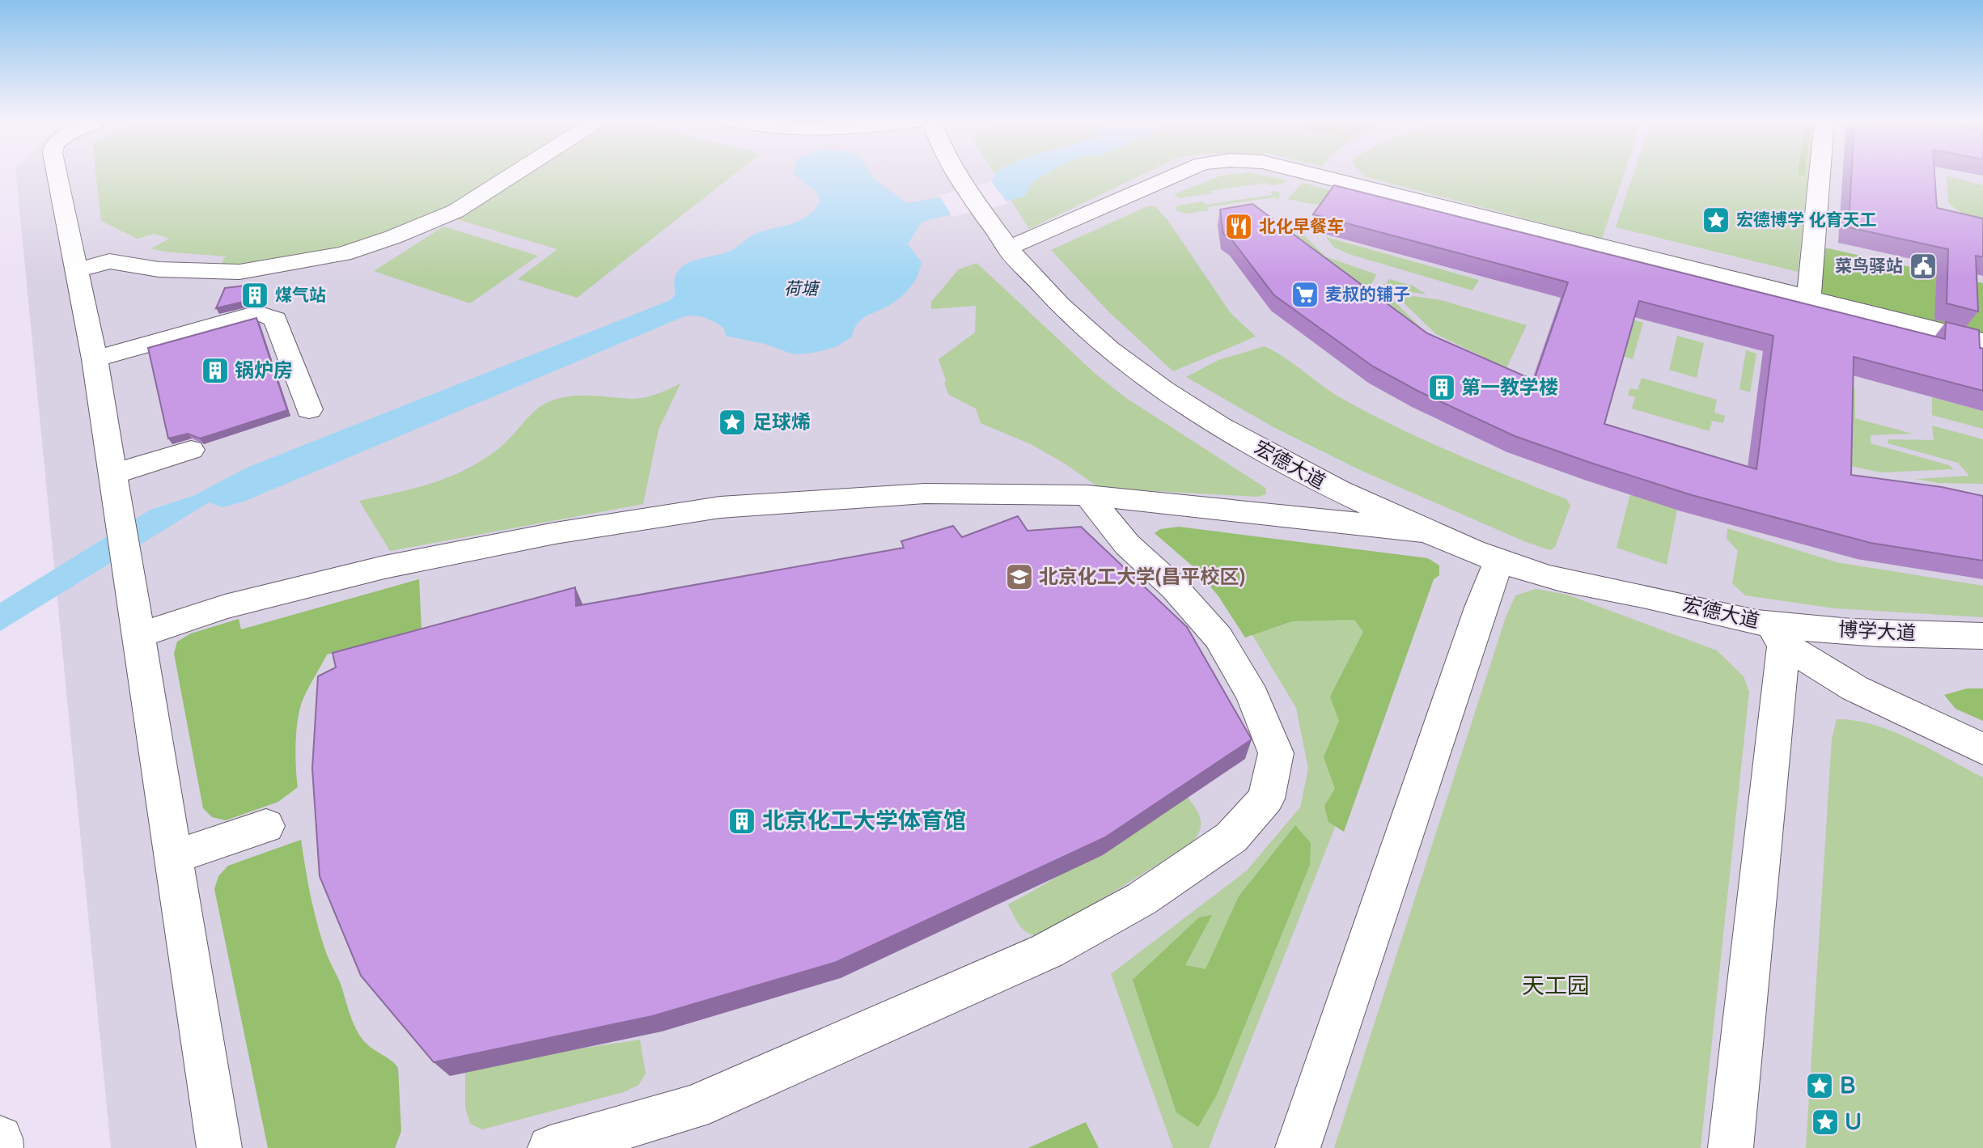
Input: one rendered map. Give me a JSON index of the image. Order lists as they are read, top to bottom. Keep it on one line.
{"streets":{"street":["宏德大道","博学大道"]},"crossings":[["宏德大道","博学大道"]],"water":["荷塘"],"parks":["天工园"],"places":{"place":["宏德博学 化育天工","足球烯","B","U"],"restaurant":["北化早餐车"],"public building":["菜鸟驿站"],"supermarket":["麦叔的铺子"],"building":["煤气站","锅炉房","第一教学楼","北京化工大学体育馆"],"school or university":["北京化工大学(昌平校区)"]}}
